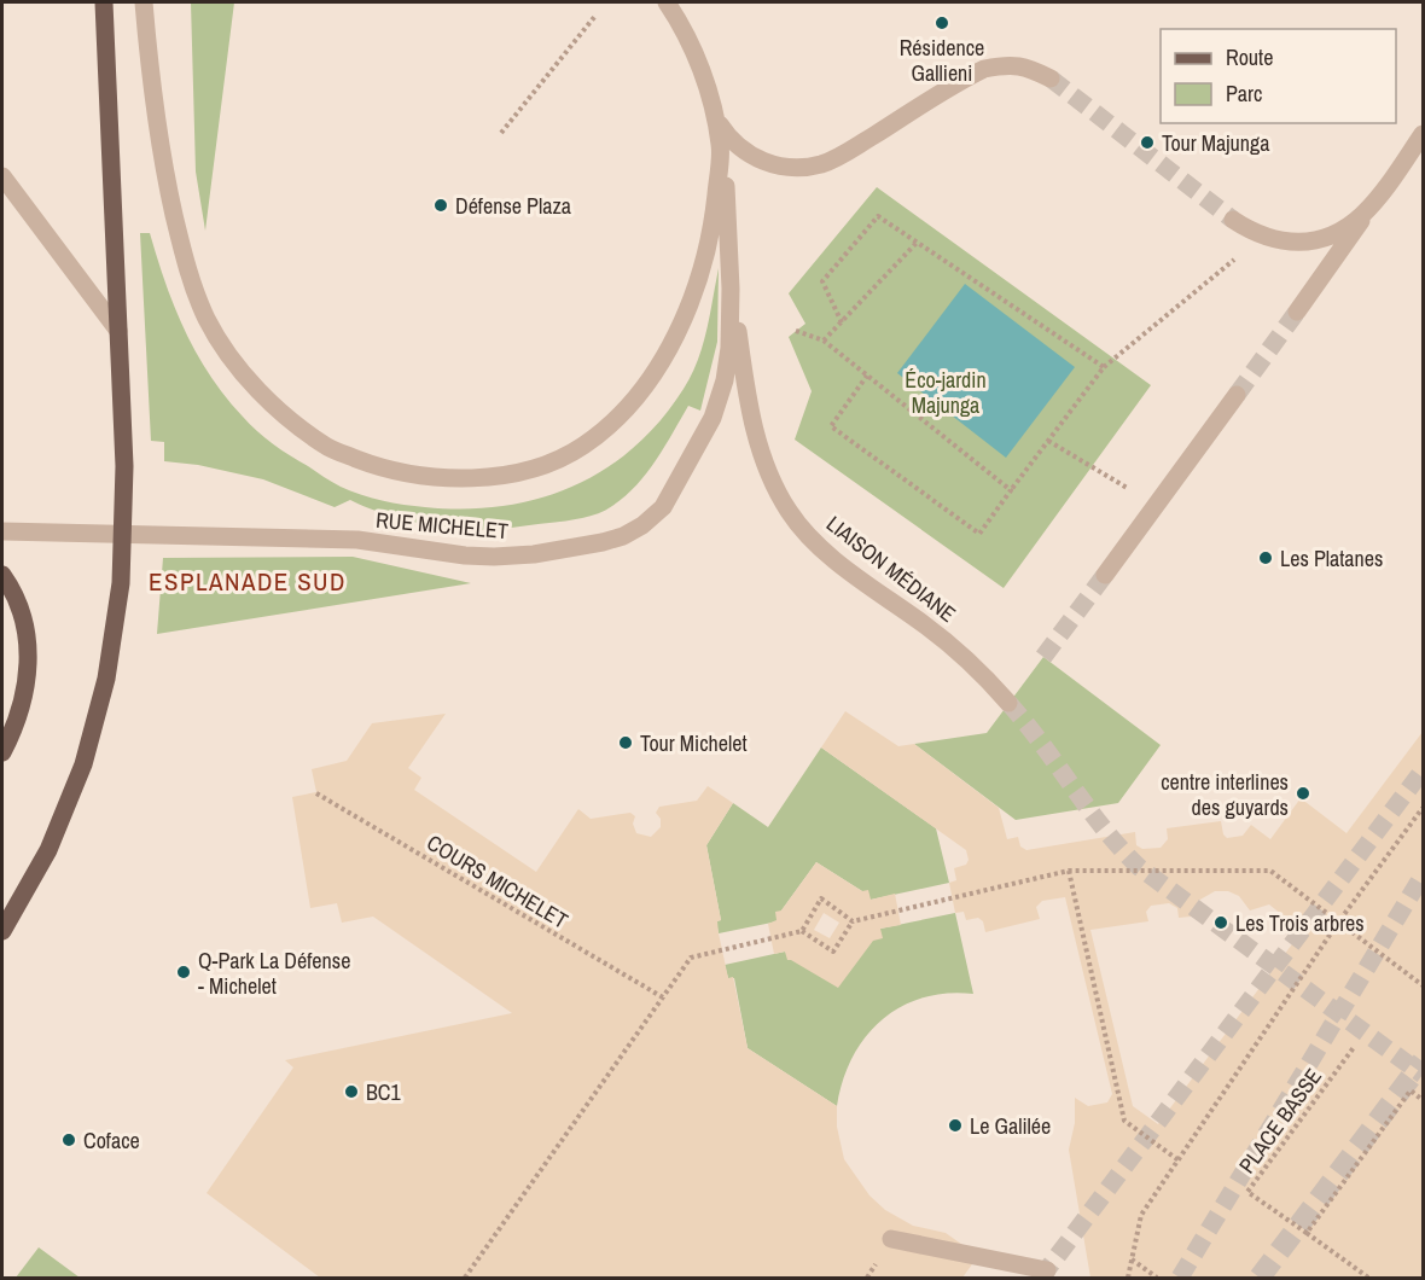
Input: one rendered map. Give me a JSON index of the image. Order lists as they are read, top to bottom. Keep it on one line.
{"streets":{"street":["RUE MICHELET","LIAISON MÉDIANE"],"path":["COURS MICHELET","PLACE BASSE"]},"crossings":[["RUE MICHELET","LIAISON MÉDIANE"]],"districts":["ESPLANADE SUD"],"parks":["Éco-jardin Majunga"],"places":["Résidence Gallieni","Tour Majunga","Défense Plaza","Les Platanes","Tour Michelet","centre interlines des guyards","Les Trois arbres","Q-Park La Défense - Michelet","BC1","Le Galilée","Coface"],"legend":["Route","Parc"]}
